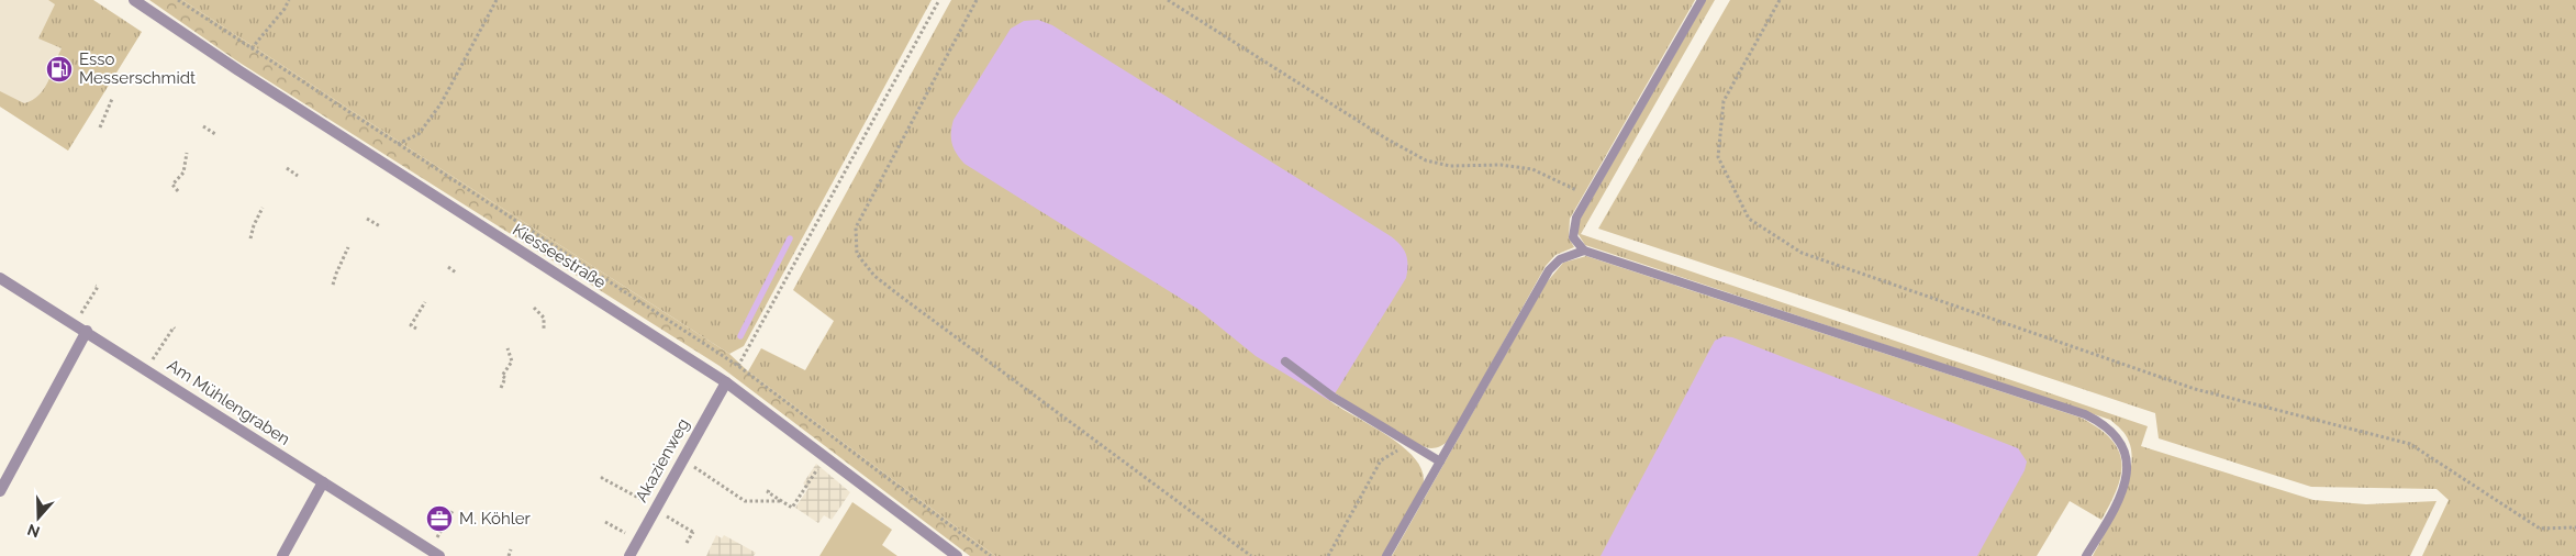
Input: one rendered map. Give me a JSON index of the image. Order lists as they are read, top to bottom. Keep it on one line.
{"streets":{"street":["Kiesseestraße","Am Mühlengraben","Akazienweg"]},"crossings":[["Kiesseestraße","Akazienweg"]],"places":{"fuel station":["Esso Messerschmidt"],"office":["M. Köhler"]},"north":"bottom"}
